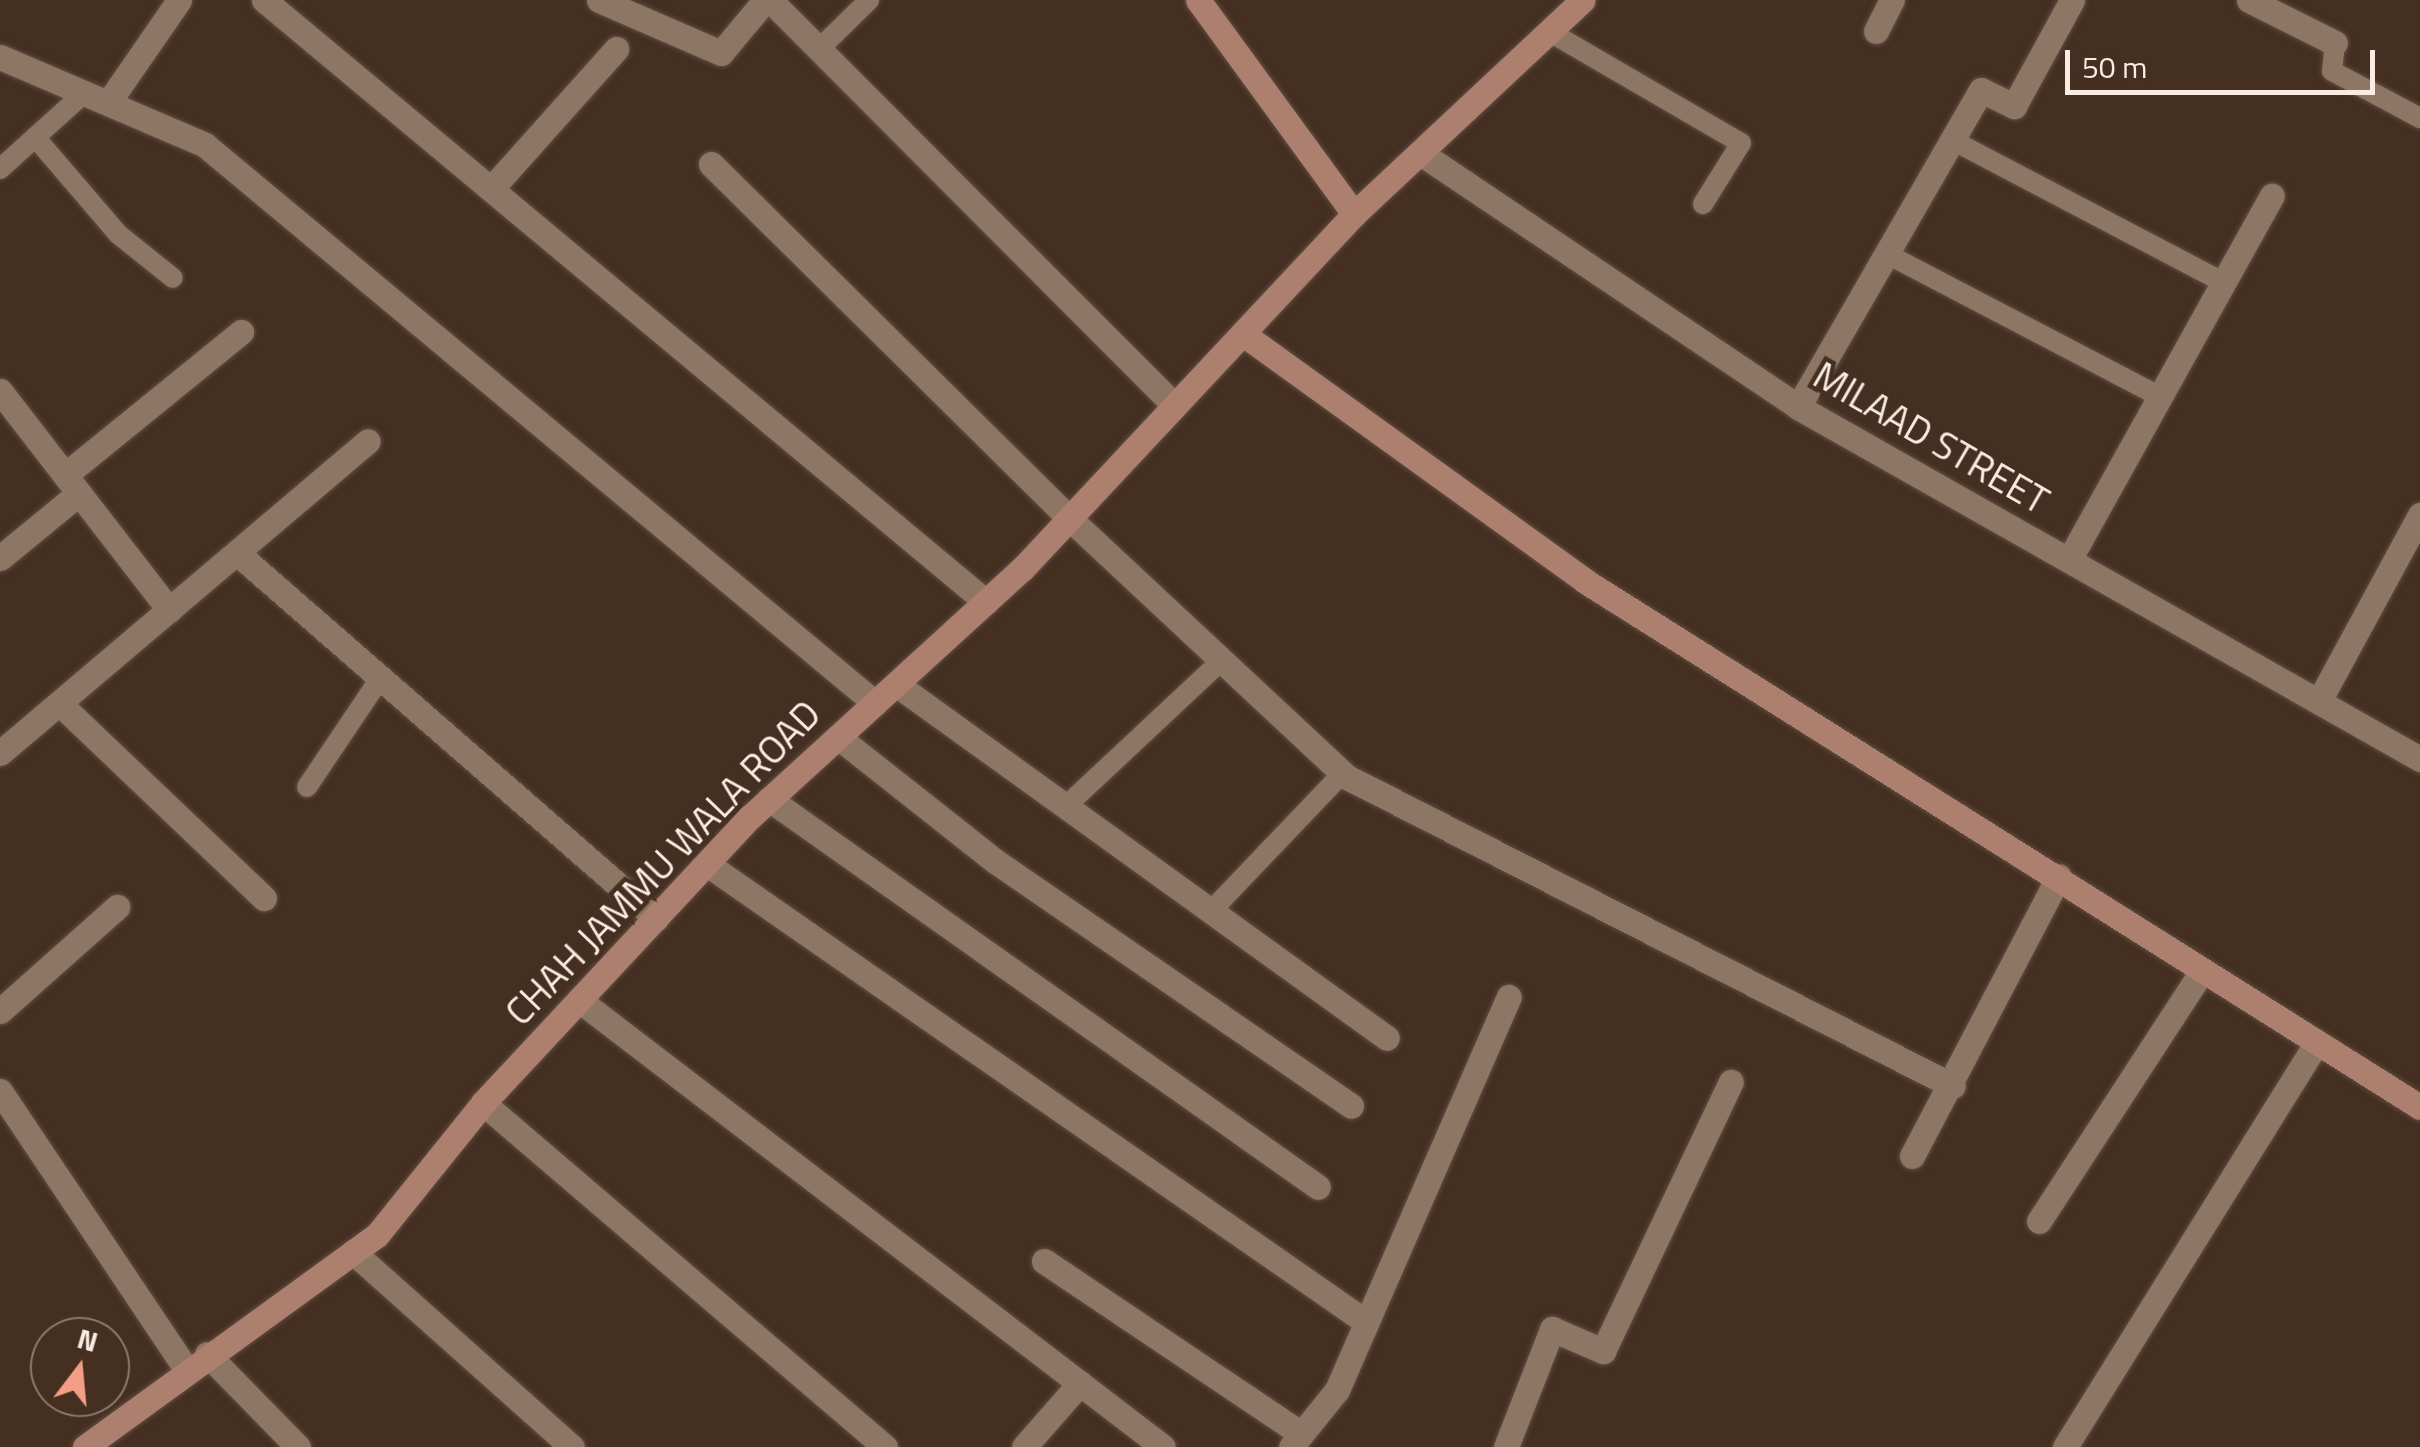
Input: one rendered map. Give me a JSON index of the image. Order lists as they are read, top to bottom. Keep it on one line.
{"streets":{"street":["MILAAD STREET","CHAH JAMMU WALA ROAD"]},"crossings":[["MILAAD STREET","CHAH JAMMU WALA ROAD"]],"scale_bar":"50 m","north":"top"}
